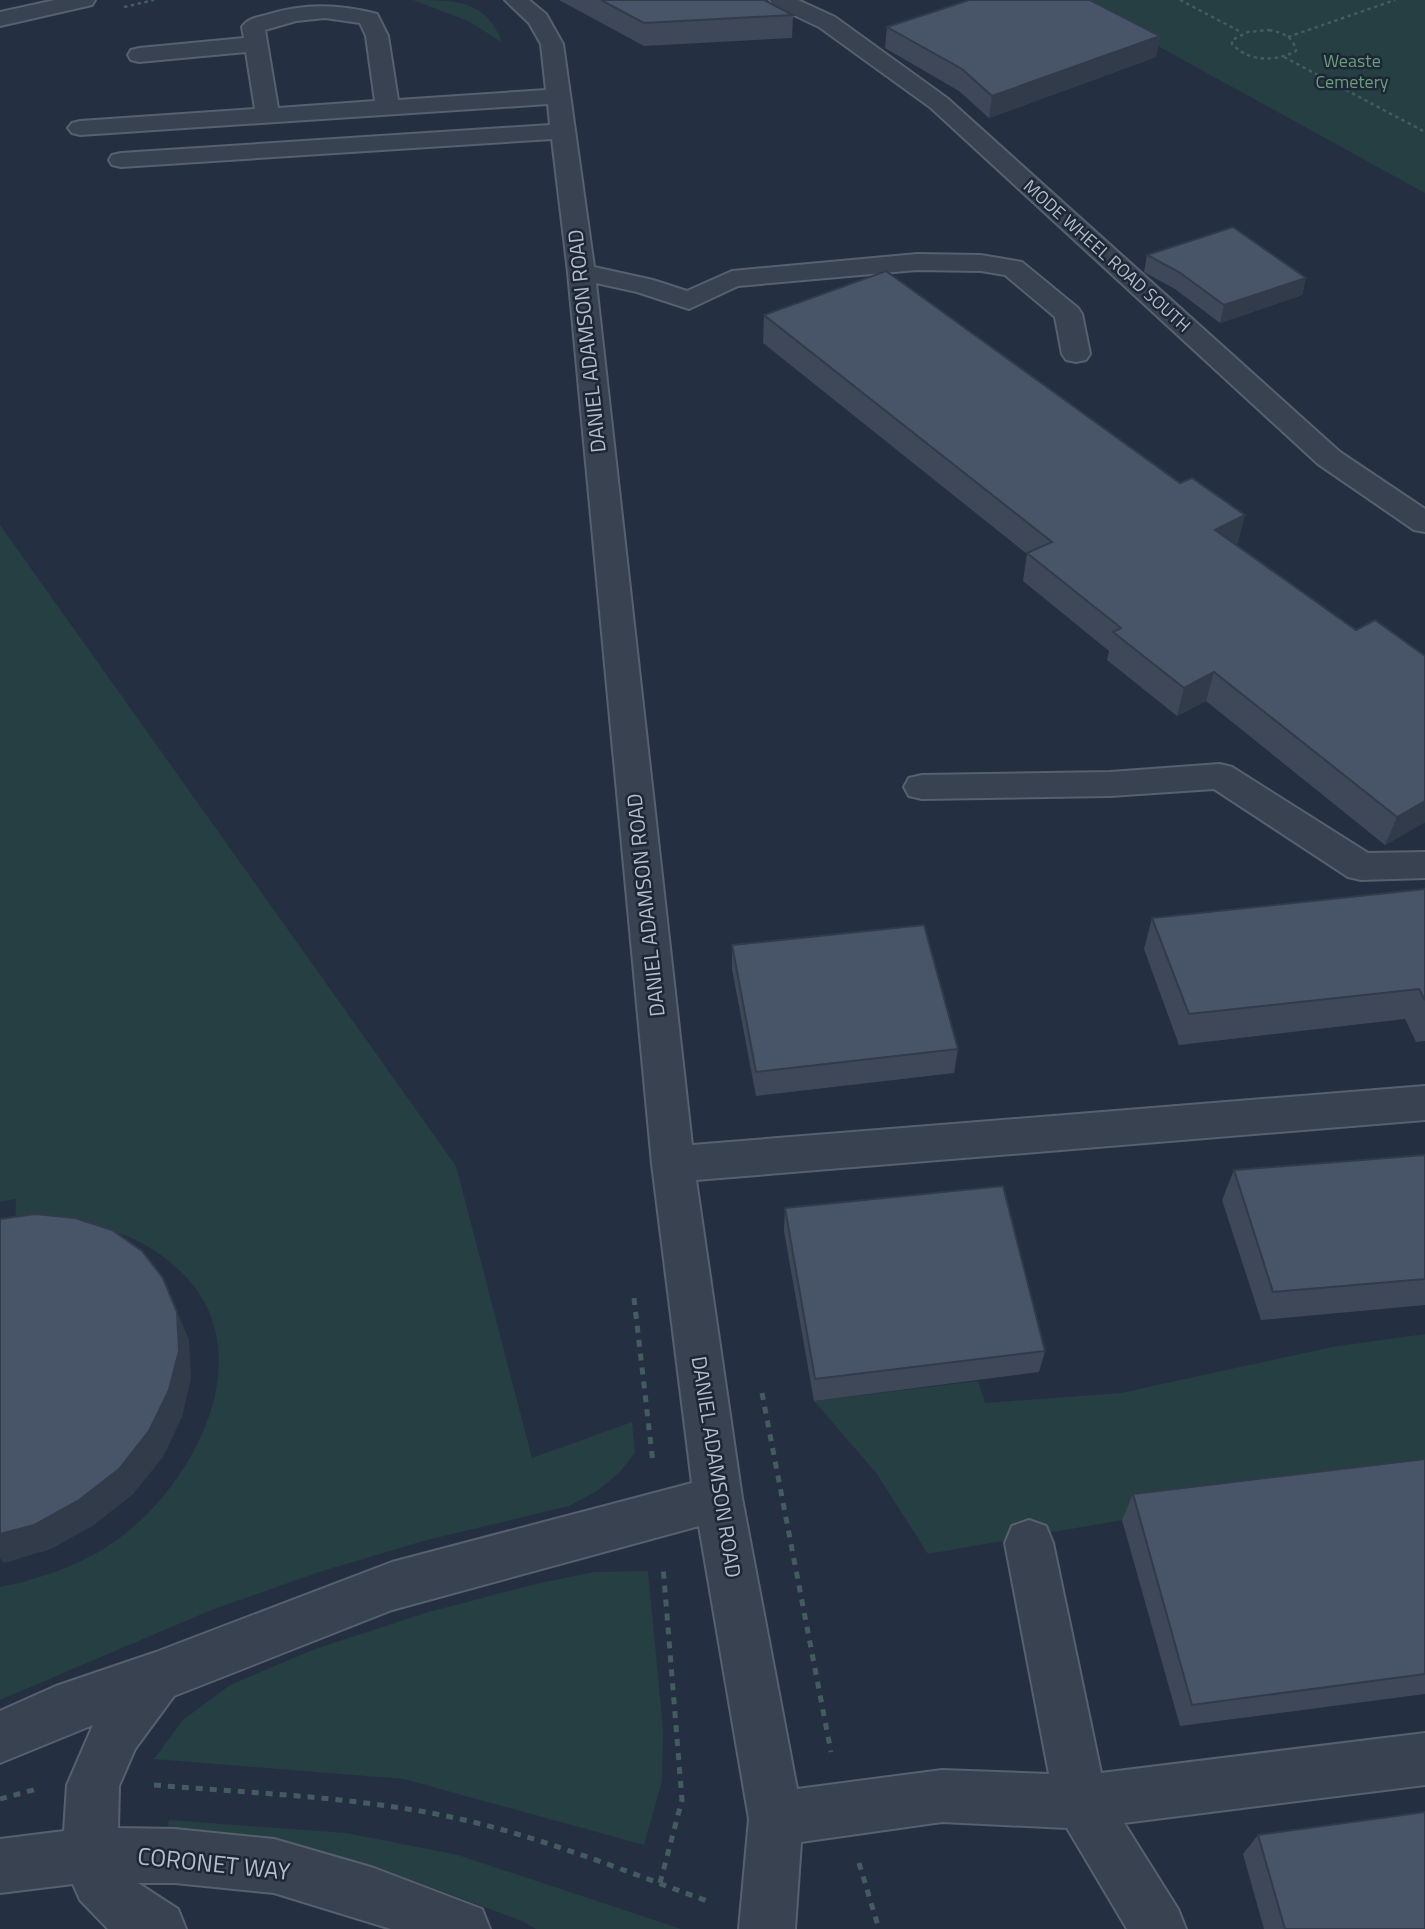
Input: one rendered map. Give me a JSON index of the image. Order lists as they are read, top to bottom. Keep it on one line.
{"streets":{"street":["MODE WHEEL ROAD SOUTH","DANIEL ADAMSON ROAD","CORONET WAY"]},"parks":["Weaste Cemetery"]}
